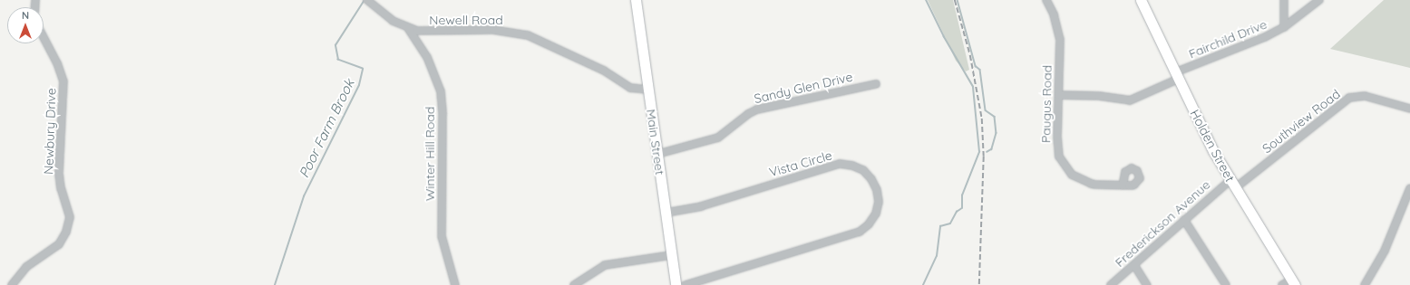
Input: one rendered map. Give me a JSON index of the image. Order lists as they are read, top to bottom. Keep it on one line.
{"streets":{"main road":["Main Street","Holden Street"],"street":["Newell Road","Fairchild Drive","Sandy Glen Drive","Paugus Road","Southview Road","Newbury Drive","Winter Hill Road","Vista Circle","Frederickson Avenue"]},"crossings":[["Newell Road","Main Street"],["Newell Road","Winter Hill Road"],["Fairchild Drive","Paugus Road"],["Fairchild Drive","Holden Street"],["Sandy Glen Drive","Main Street"],["Southview Road","Holden Street"],["Southview Road","Frederickson Avenue"],["Main Street","Vista Circle"],["Holden Street","Frederickson Avenue"]],"water":["Poor Farm Brook"],"north":"top"}
